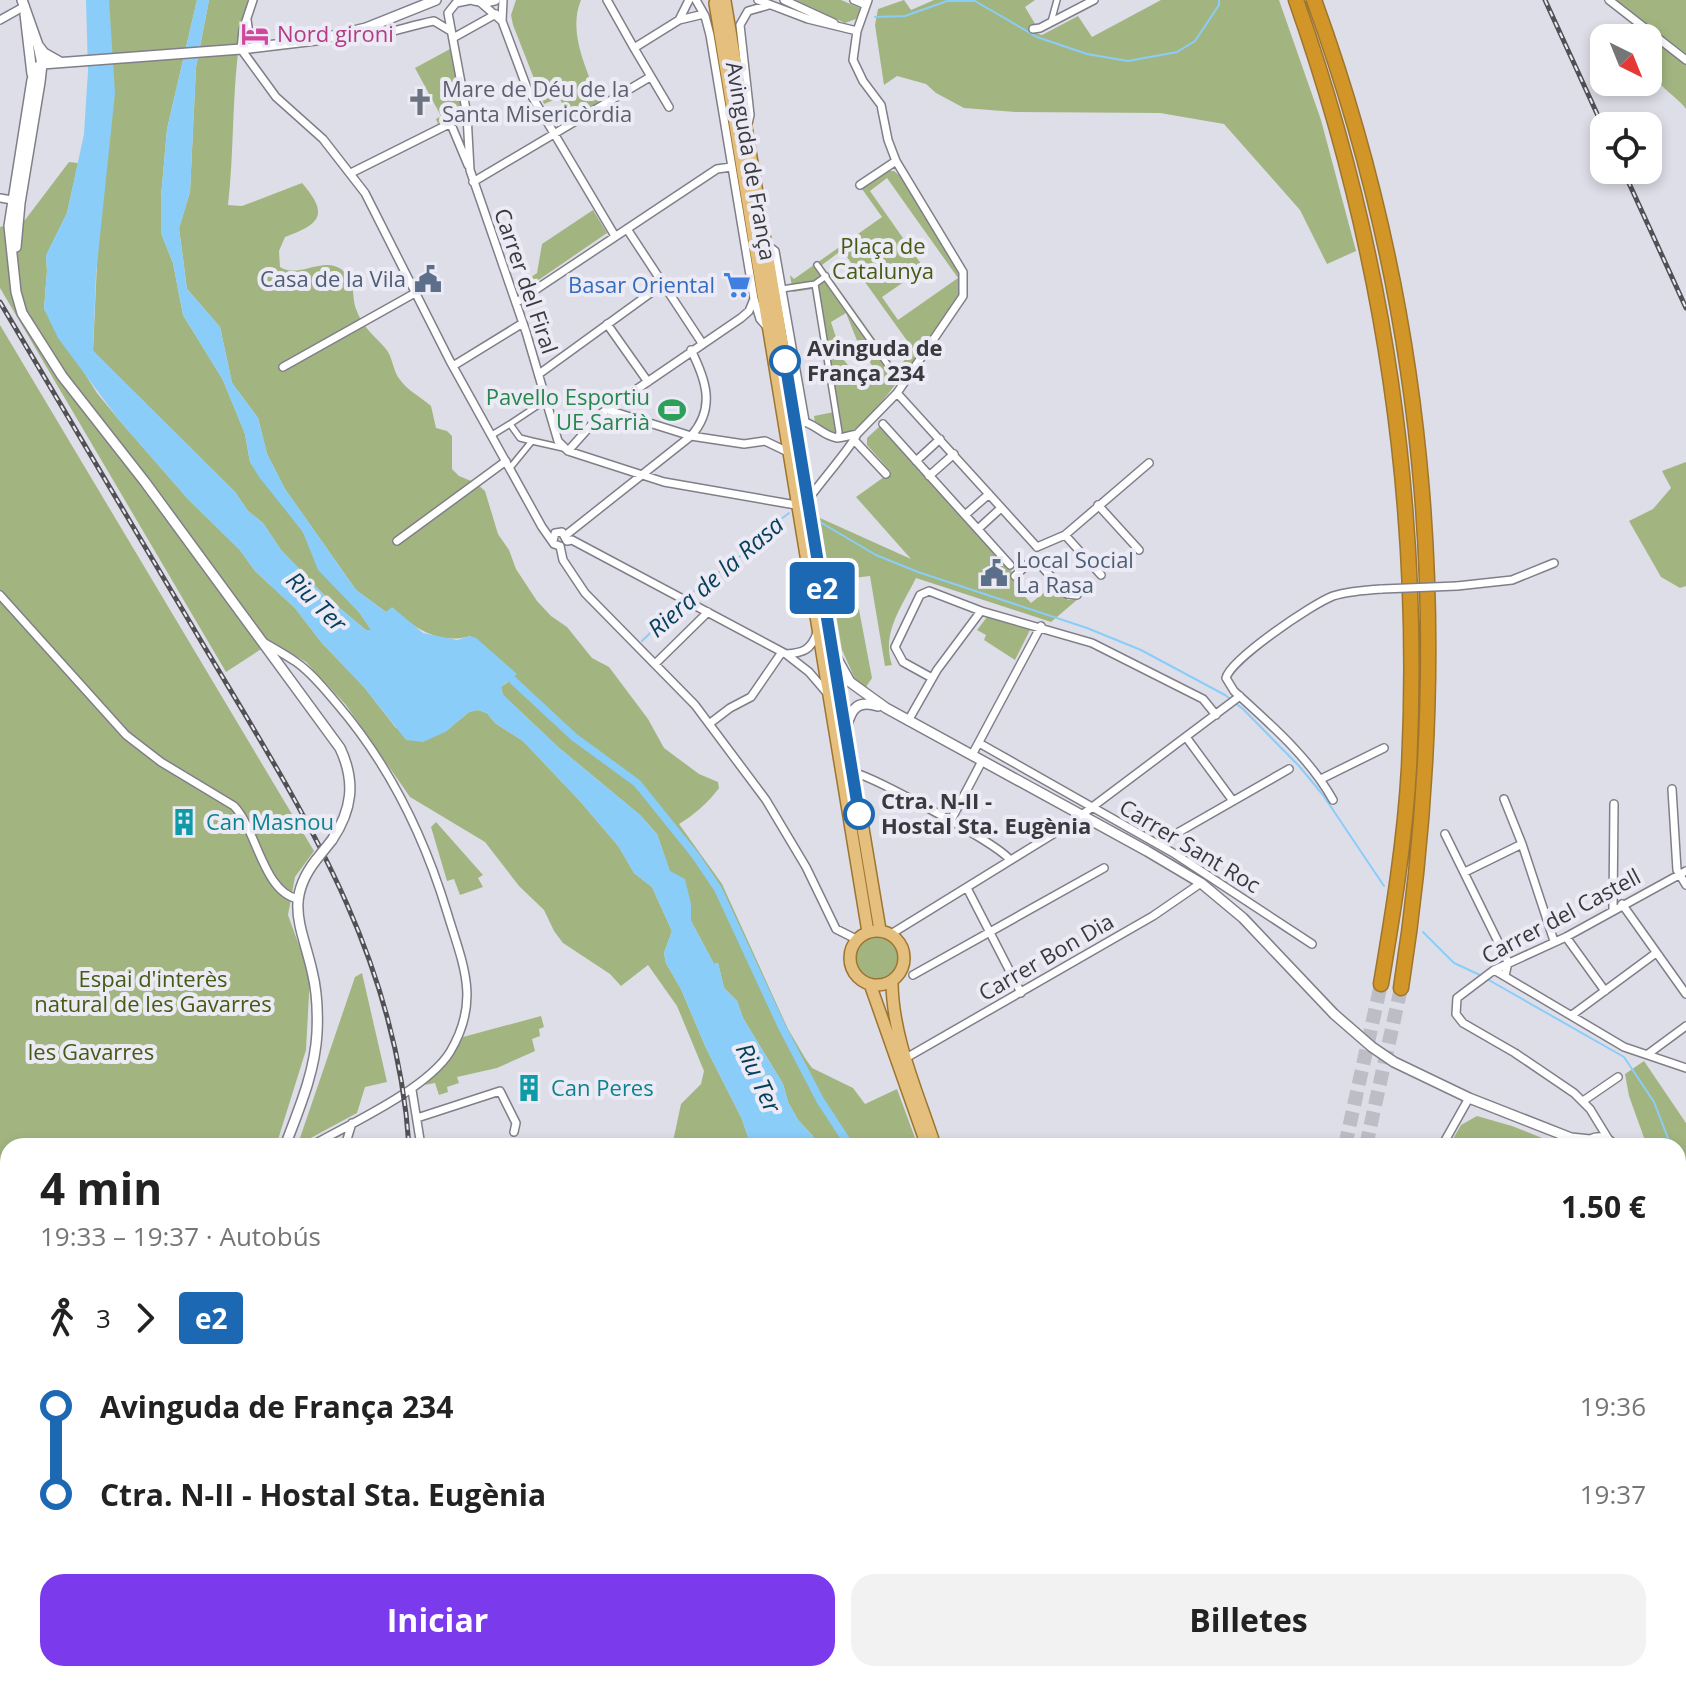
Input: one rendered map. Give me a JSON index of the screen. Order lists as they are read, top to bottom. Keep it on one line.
{"streets":{"main road":["Avinguda de França"],"street":["Carrer del Firal","Carrer Sant Roc","Carrer del Castell","Carrer Bon Dia"]},"water":["Riera de la Rasa","Riu Ter"],"parks":["Plaça de Catalunya","Espai d'interès natural de les Gavarres","les Gavarres"],"places":{"hotel":["Nord gironi"],"church":["Mare de Déu de la Santa Misericòrdia"],"public building":["Casa de la Vila","Local Social La Rasa"],"supermarket":["Basar Oriental"],"other":["Avinguda de França 234","Ctra. N-II - Hostal Sta. Eugènia"],"sports":["Pavello Esportiu UE Sarrià"],"building":["Can Masnou","Can Peres"]},"lines":["bus line e2"],"north":"bottom right","page":{"on_map":"e2","heading":["4 min","19:33 – 19:37 · Autobús","1.50 €"],"legs":["3","e2"],"list":[{"name":"Avinguda de França 234","value":"19:36"},{"name":"Ctra. N-II - Hostal Sta. Eugènia","value":"19:37"}],"buttons":["Iniciar","Billetes"]}}
